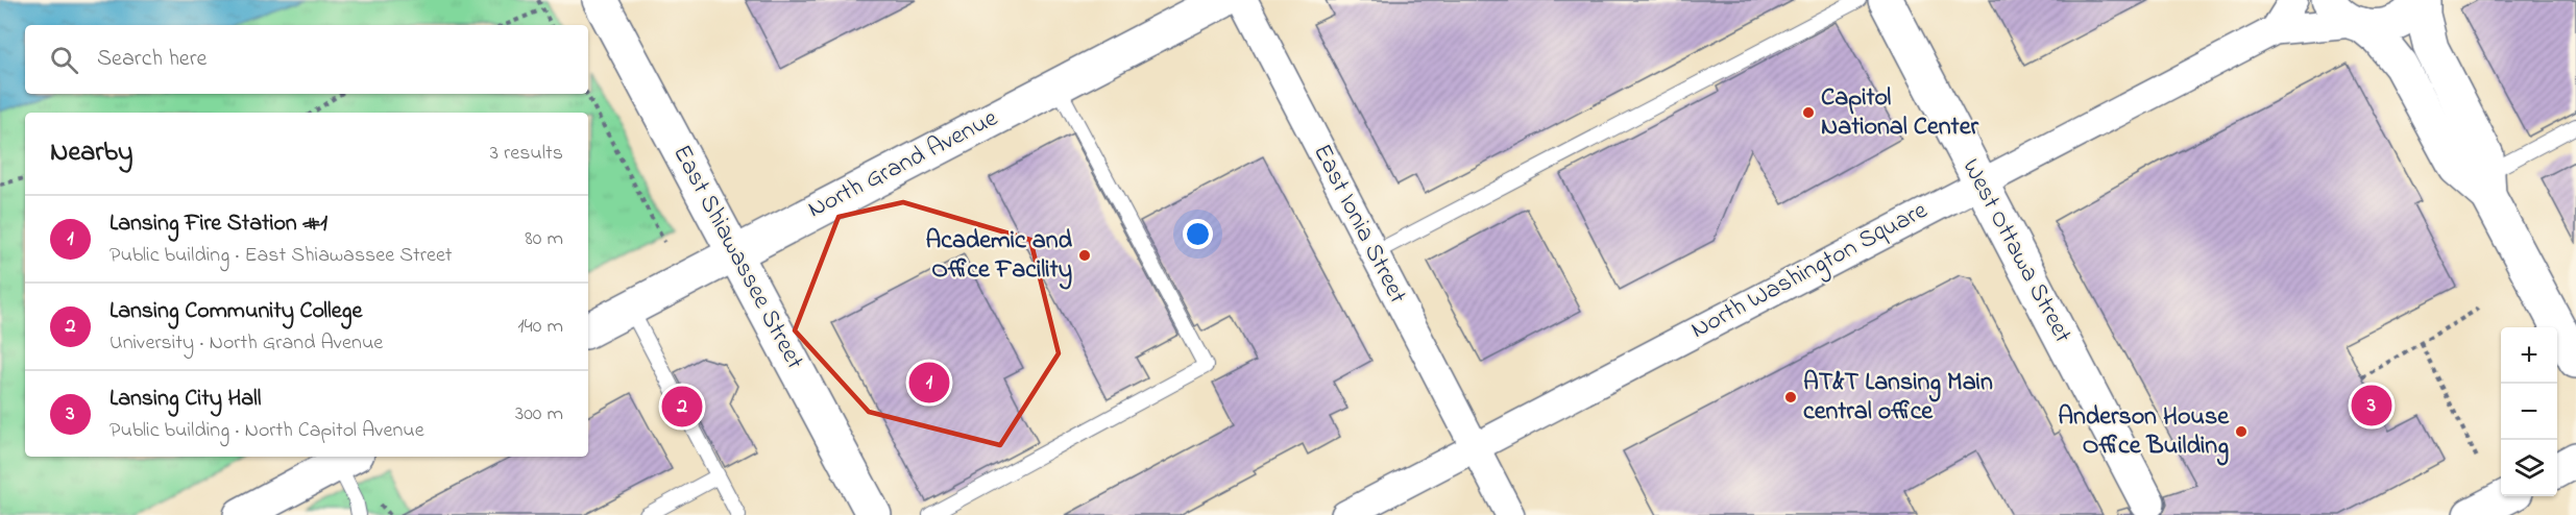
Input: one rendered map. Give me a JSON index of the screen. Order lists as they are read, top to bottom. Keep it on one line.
{"streets":{"street":["North Grand Avenue","East Ionia Street","West Ottawa Street","East Shiawassee Street","North Washington Square"]},"crossings":[["North Grand Avenue","East Shiawassee Street"],["East Ionia Street","North Washington Square"],["West Ottawa Street","North Washington Square"]],"places":["Capitol National Center","Academic and Office Facility","AT&T Lansing Main central office","Anderson House Office Building"],"page":{"search":"Search here","heading":["Nearby","3 results"],"list":[{"mark":"1","name":"Lansing Fire Station #1","note":"Public building · East Shiawassee Street","value":"80 m"},{"mark":"2","name":"Lansing Community College","note":"University · North Grand Avenue","value":"140 m"},{"mark":"3","name":"Lansing City Hall","note":"Public building · North Capitol Avenue","value":"300 m"}],"map_buttons":["+","−"],"pins":["1","3","2"]}}
